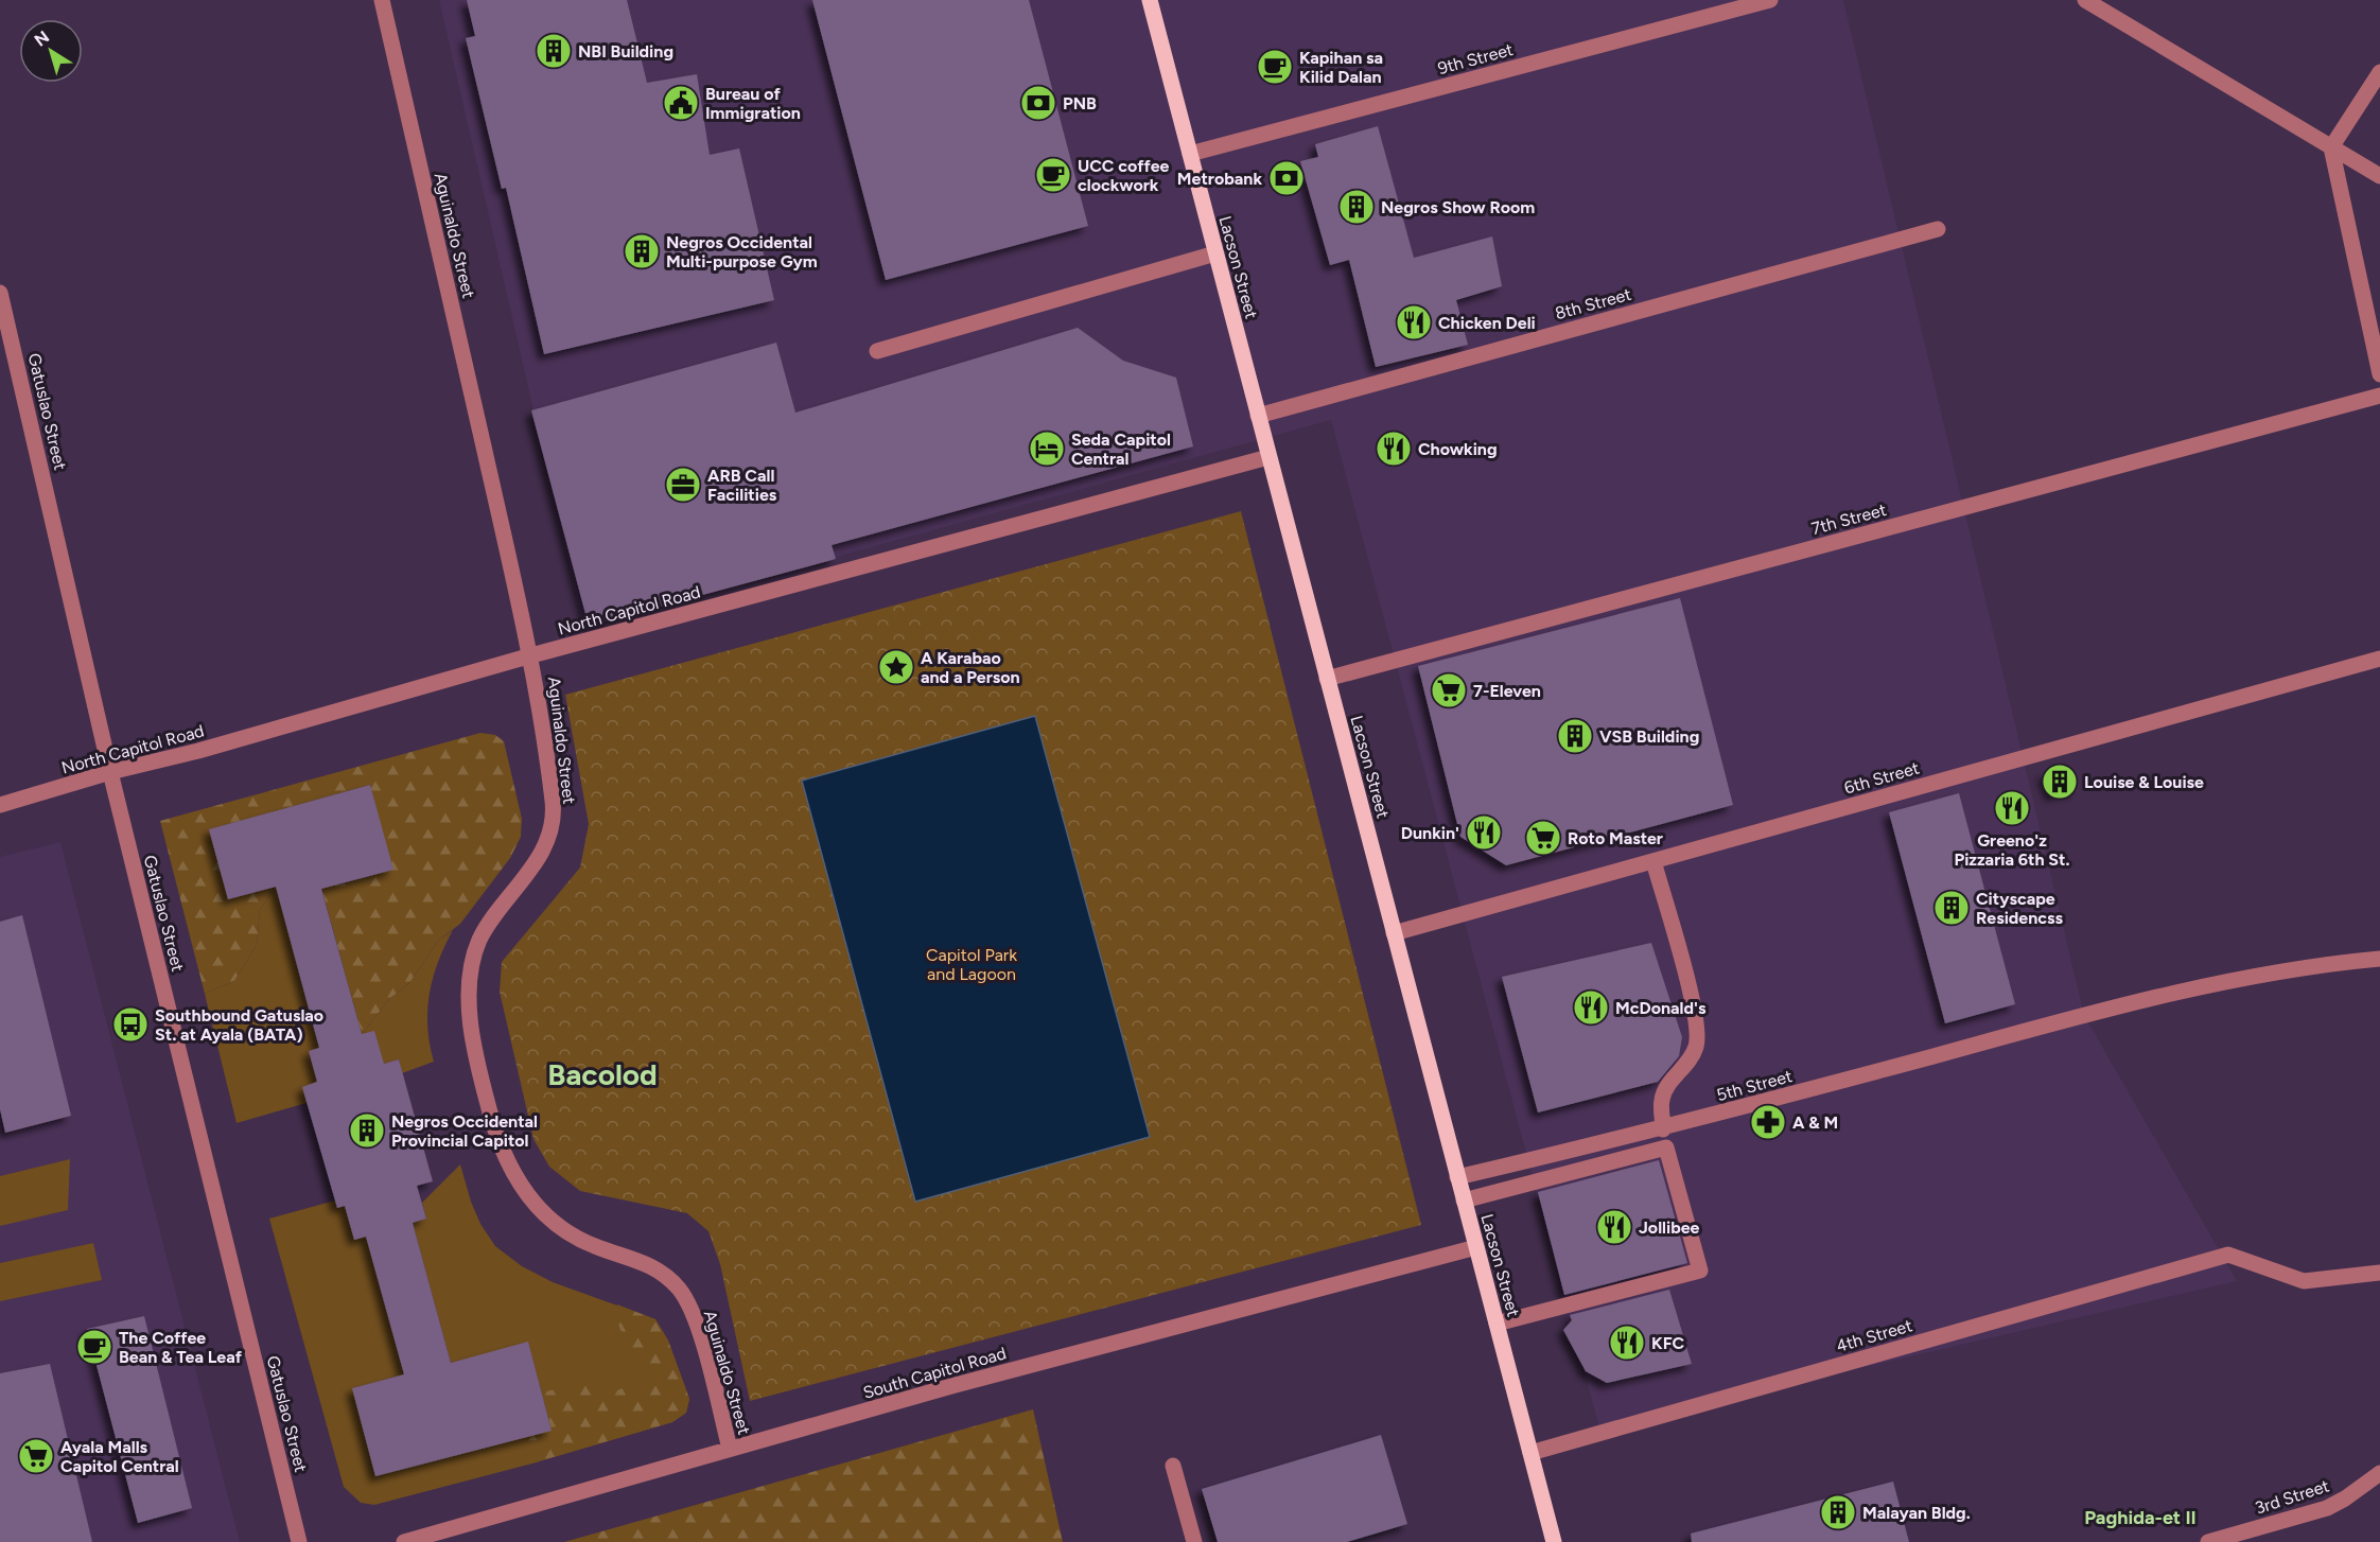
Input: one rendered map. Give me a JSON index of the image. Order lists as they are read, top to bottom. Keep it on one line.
{"streets":{"main road":["Lacson Street"],"street":["9th Street","Aguinaldo Street","8th Street","Gatuslao Street","7th Street","North Capitol Road","6th Street","5th Street","4th Street","South Capitol Road","3rd Street"]},"crossings":[["9th Street","Lacson Street"],["Aguinaldo Street","North Capitol Road"],["Aguinaldo Street","South Capitol Road"],["Lacson Street","8th Street"],["Lacson Street","7th Street"],["Lacson Street","North Capitol Road"],["Lacson Street","6th Street"],["Lacson Street","5th Street"],["Lacson Street","4th Street"],["Lacson Street","South Capitol Road"],["Gatuslao Street","North Capitol Road"]],"districts":["Bacolod","Paghida-et II"],"parks":["Capitol Park and Lagoon"],"places":{"building":["NBI Building","Negros Show Room","Negros Occidental Multi-purpose Gym","VSB Building","Louise & Louise","Cityscape Residencss","Negros Occidental Provincial Capitol","Malayan Bldg."],"cafe":["Kapihan sa Kilid Dalan","UCC coffee clockwork","The Coffee Bean & Tea Leaf"],"public building":["Bureau of Immigration"],"bank":["PNB","Metrobank"],"restaurant":["Chicken Deli","Chowking","Greeno'z Pizzaria 6th St.","Dunkin'","McDonald's","Jollibee","KFC"],"hotel":["Seda Capitol Central"],"office":["ARB Call Facilities"],"place":["A Karabao and a Person"],"supermarket":["7-Eleven","Roto Master","Ayala Malls Capitol Central"],"bus stop":["Southbound Gatuslao St. at Ayala (BATA)"],"pharmacy":["A & M"]},"north":"top left"}
